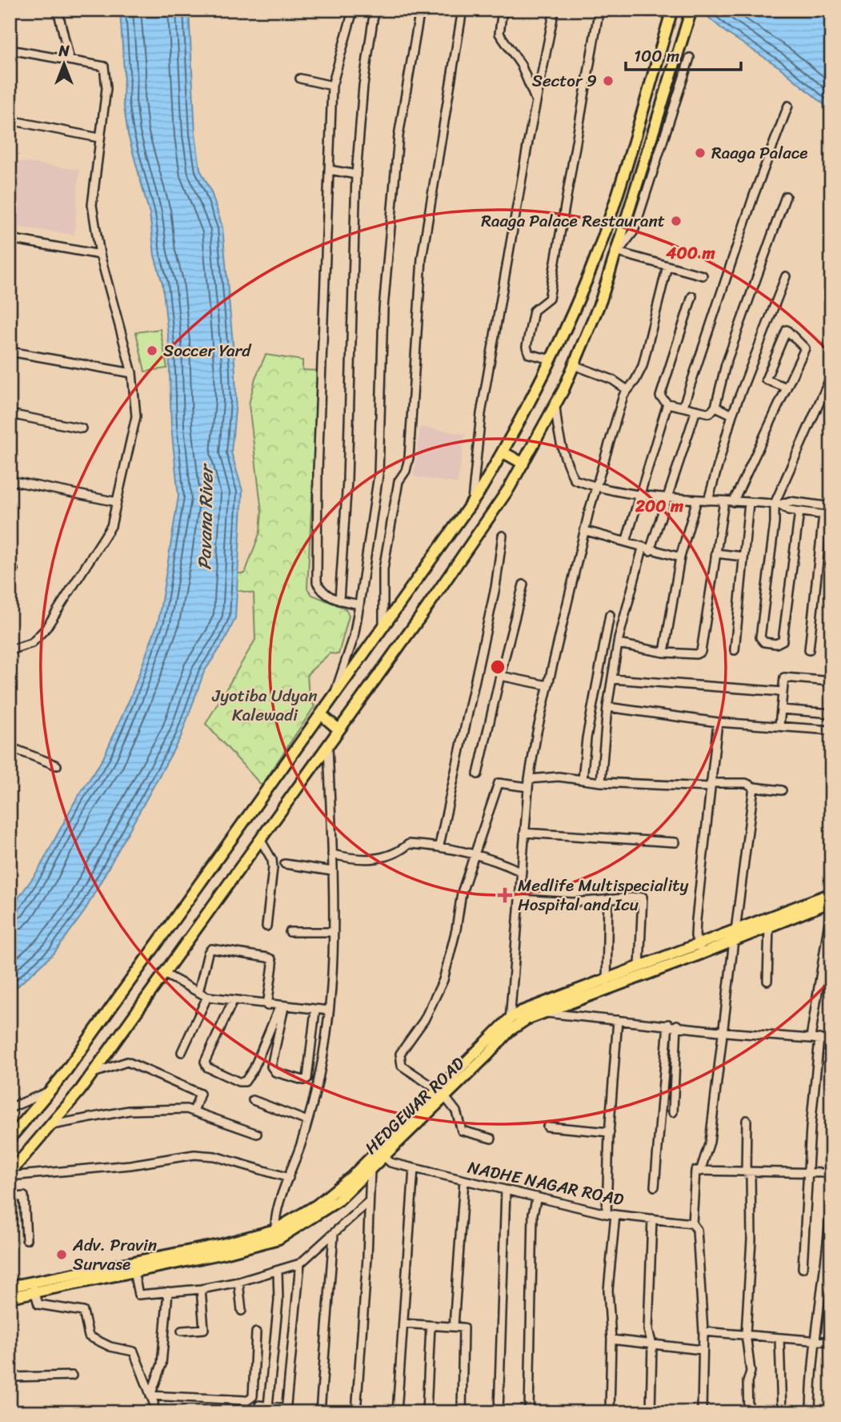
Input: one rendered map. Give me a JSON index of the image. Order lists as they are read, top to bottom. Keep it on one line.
{"streets":{"main road":["HEDGEWAR ROAD"],"street":["NADHE NAGAR ROAD"]},"crossings":[["HEDGEWAR ROAD","NADHE NAGAR ROAD"]],"water":["Pavana River"],"parks":["Jyotiba Udyan Kalewadi"],"places":{"other":["Sector 9","Raaga Palace","Raaga Palace Restaurant","Soccer Yard","Adv. Pravin Survase"],"health":["Medlife Multispeciality Hospital and Icu"]},"scale_bar":"100 m","north":"top","rings":["400 m","200 m"]}
